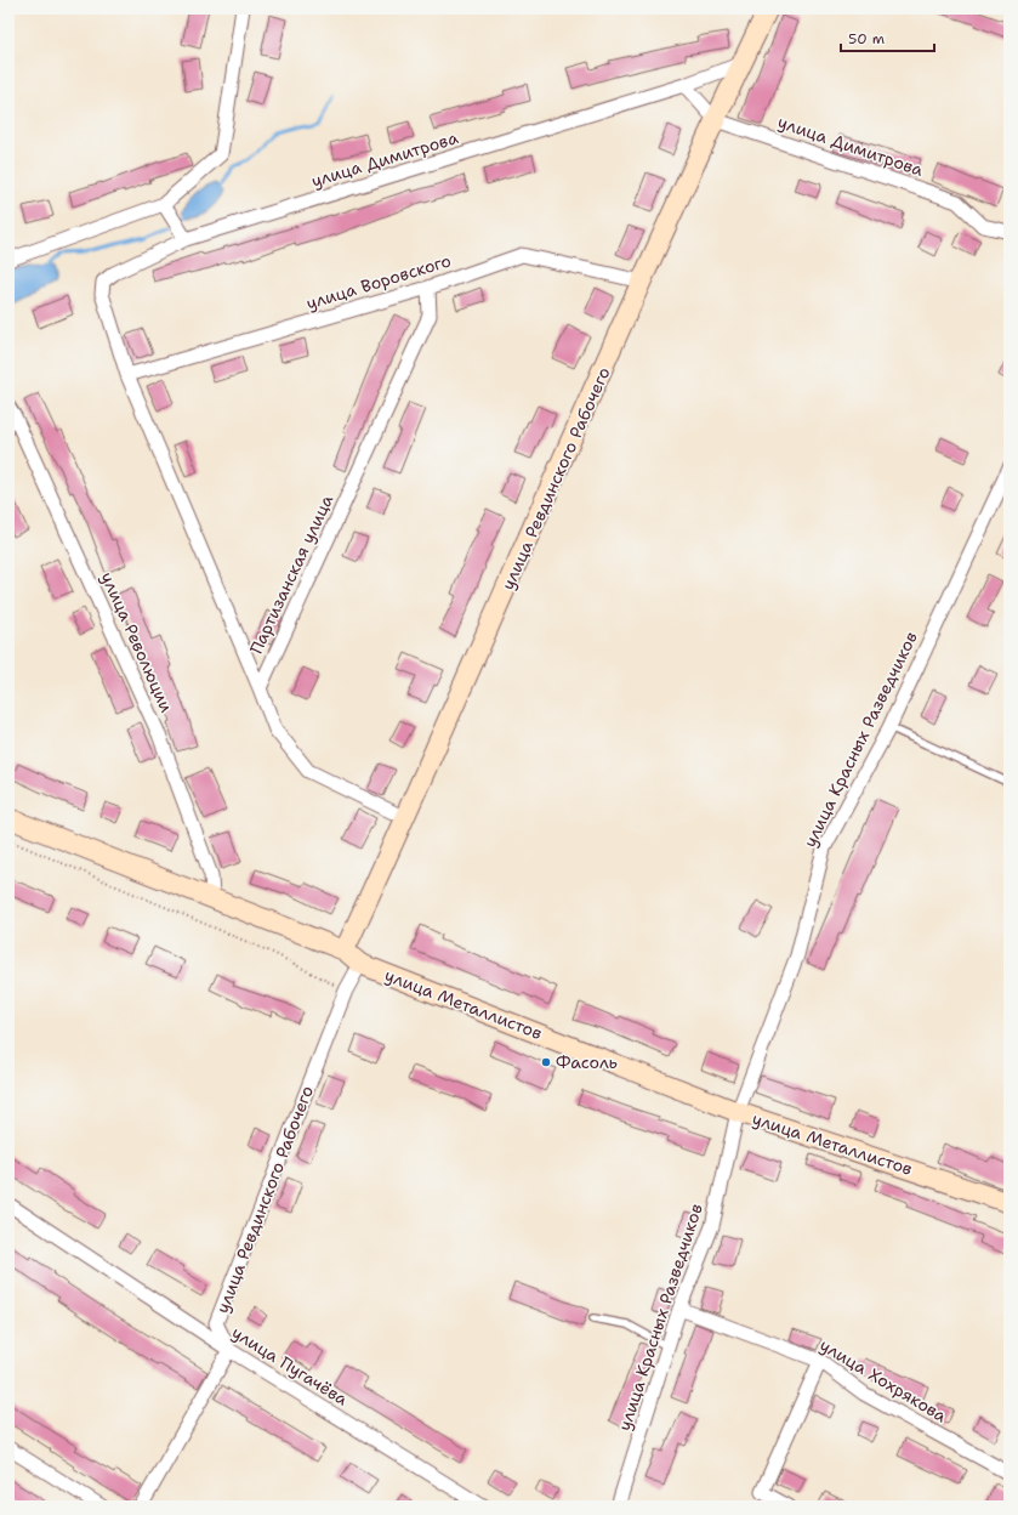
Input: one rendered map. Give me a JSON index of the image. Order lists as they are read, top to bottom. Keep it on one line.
{"streets":{"street":["улица Димитрова","улица Воровского","улица Ревдинского Рабочего","Партизанская улица","улица Революции","улица Красных Разведчиков","улица Металлистов","улица Пугачёва","улица Хохрякова"]},"crossings":[["улица Димитрова","улица Воровского"],["улица Димитрова","улица Ревдинского Рабочего"],["улица Воровского","улица Ревдинского Рабочего"],["улица Воровского","Партизанская улица"],["улица Ревдинского Рабочего","улица Металлистов"],["улица Ревдинского Рабочего","улица Пугачёва"],["улица Революции","улица Металлистов"],["улица Красных Разведчиков","улица Металлистов"],["улица Красных Разведчиков","улица Хохрякова"]],"places":["Фасоль"],"scale_bar":"50 m"}
